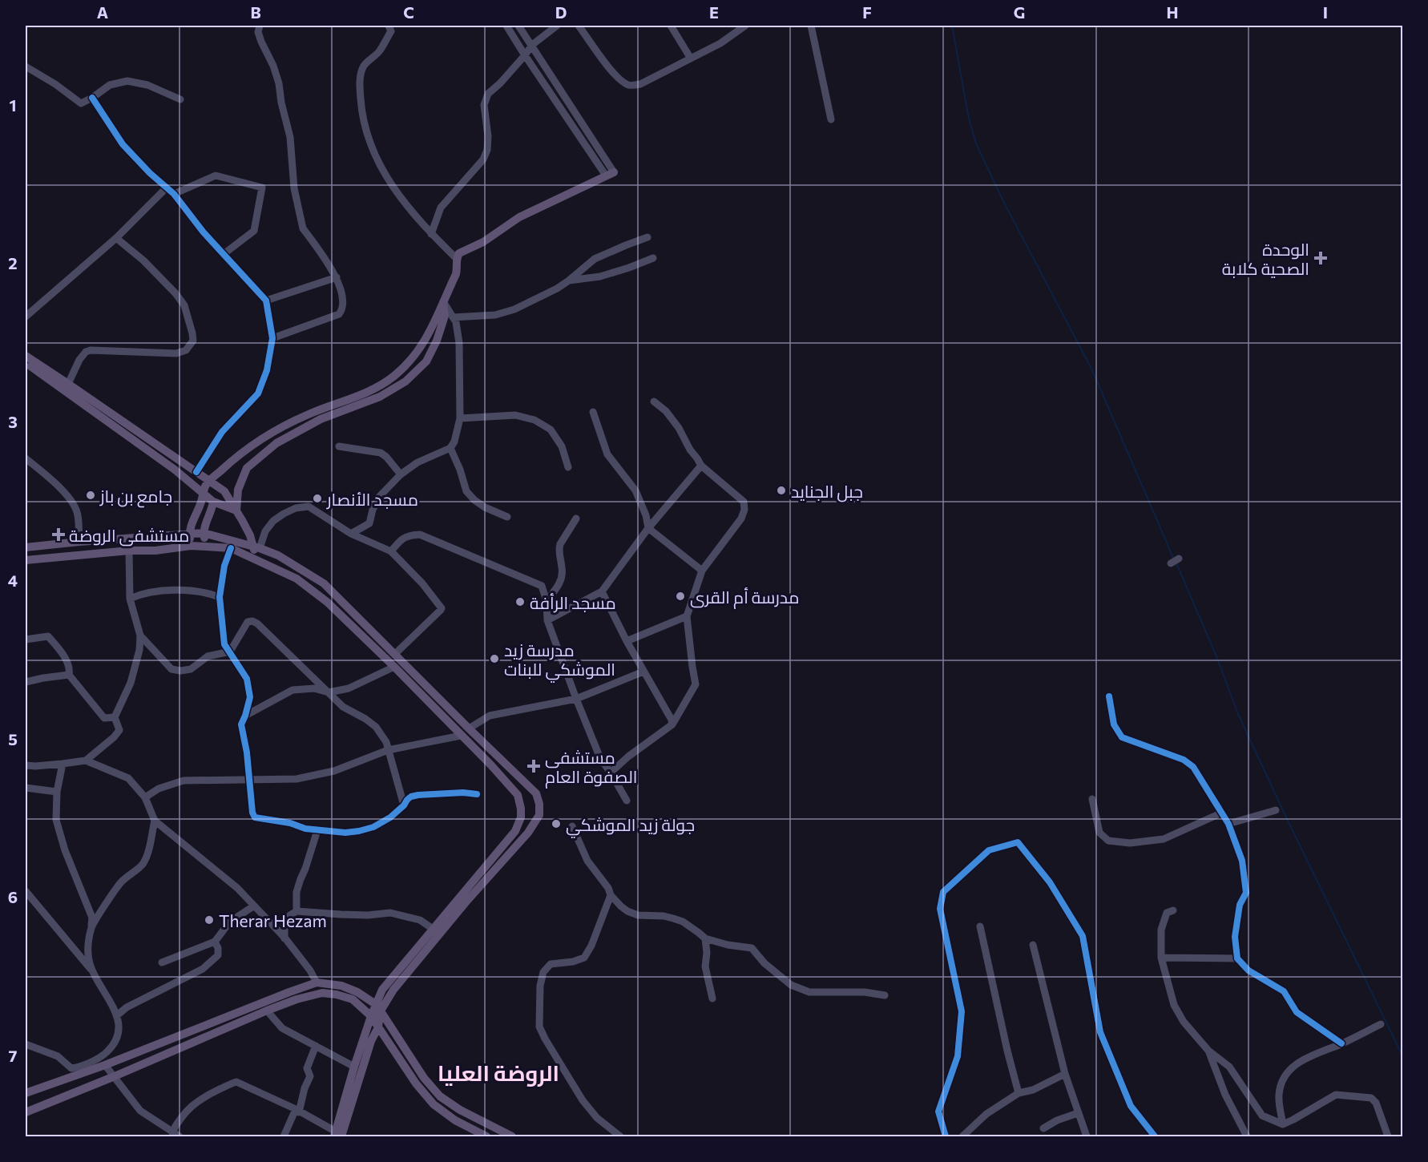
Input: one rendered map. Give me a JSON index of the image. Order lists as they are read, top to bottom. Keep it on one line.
{"districts":["الروضة العليا"],"places":{"health":["الوحدة الصحية كلابة","مستشفى الروضة","مستشفى الصفوة العام"],"other":["جبل الجنايد","جامع بن باز","مسجد الأنصار","مدرسة أم القرى","مسجد الرأفة","مدرسة زيد الموشكي للبنات","جولة زيد الموشكي","Therar Hezam"]},"grid":{"columns":["A","B","C","D","E","F","G","H","I"],"rows":["1","2","3","4","5","6","7"]}}
